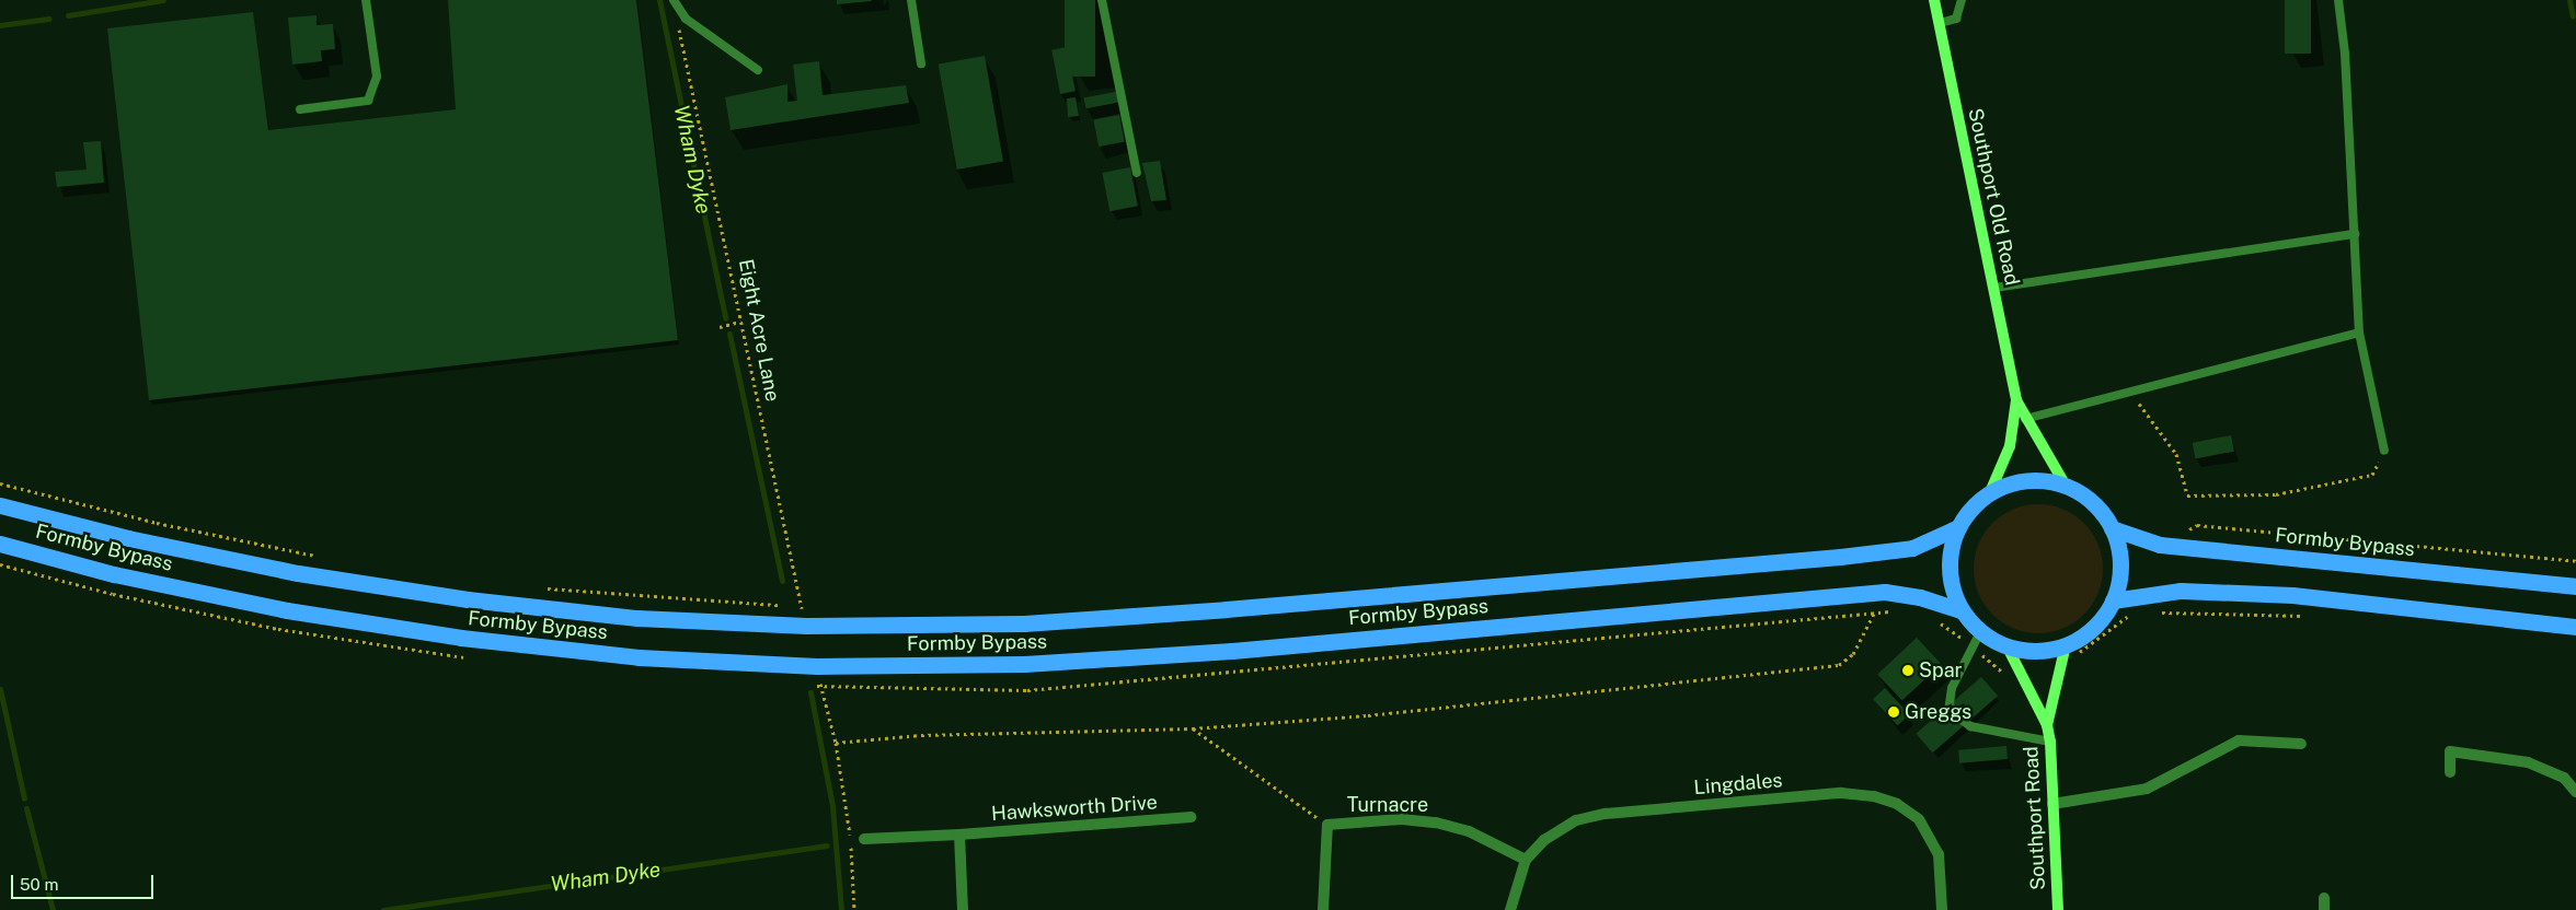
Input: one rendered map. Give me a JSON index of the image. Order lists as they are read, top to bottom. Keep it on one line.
{"streets":{"highway":["Formby Bypass"],"street":["Southport Old Road","Lingdales","Turnacre","Hawksworth Drive","Southport Road"],"path":["Eight Acre Lane"]},"crossings":[["Eight Acre Lane","Formby Bypass"],["Formby Bypass","Southport Road"],["Lingdales","Turnacre"]],"water":["Wham Dyke"],"places":["Spar","Greggs"],"scale_bar":"50 m"}
